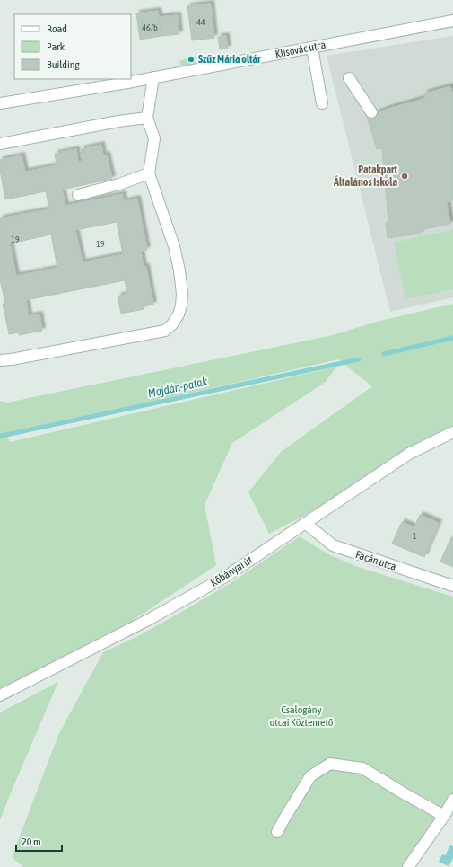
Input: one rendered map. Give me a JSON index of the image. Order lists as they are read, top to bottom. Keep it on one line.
{"streets":{"street":["Klisovác utca","Fácán utca","Kőbányai út"]},"crossings":[["Fácán utca","Kőbányai út"]],"water":["Majdán-patak"],"parks":["Csalogány utcai Köztemető"],"places":["Szűz Mária oltár","Patakpart Általános Iskola"],"house_numbers":["44","46/b","19","19","1"],"legend":["Road","Park","Building"],"scale_bar":"20 m"}
